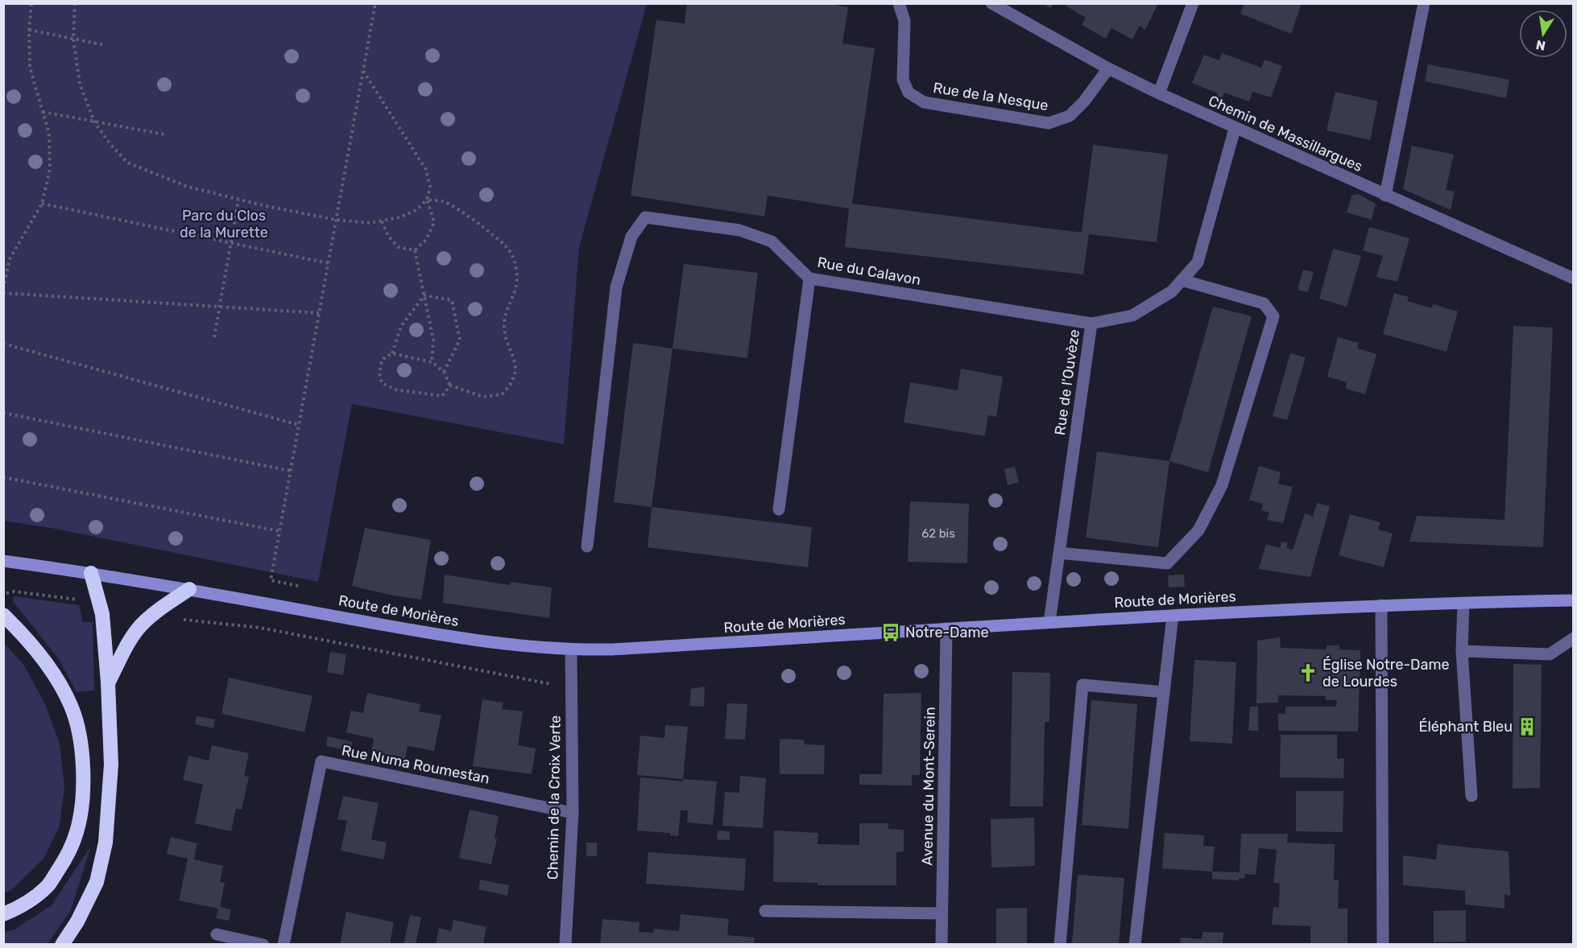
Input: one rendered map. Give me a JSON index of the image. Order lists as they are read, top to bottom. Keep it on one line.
{"streets":{"main road":["Route de Morières"],"street":["Rue de la Nesque","Chemin de Massillargues","Rue du Calavon","Rue de l'Ouvèze","Rue Numa Roumestan","Avenue du Mont-Serein","Chemin de la Croix Verte"]},"crossings":[["Rue de la Nesque","Chemin de Massillargues"],["Chemin de Massillargues","Rue de l'Ouvèze"],["Rue du Calavon","Rue de l'Ouvèze"],["Rue de l'Ouvèze","Route de Morières"],["Route de Morières","Avenue du Mont-Serein"],["Route de Morières","Chemin de la Croix Verte"],["Rue Numa Roumestan","Chemin de la Croix Verte"]],"parks":["Parc du Clos de la Murette"],"places":{"bus stop":["Notre-Dame"],"church":["Église Notre-Dame de Lourdes"],"building":["Éléphant Bleu"]},"house_numbers":["62 bis"],"north":"bottom"}
